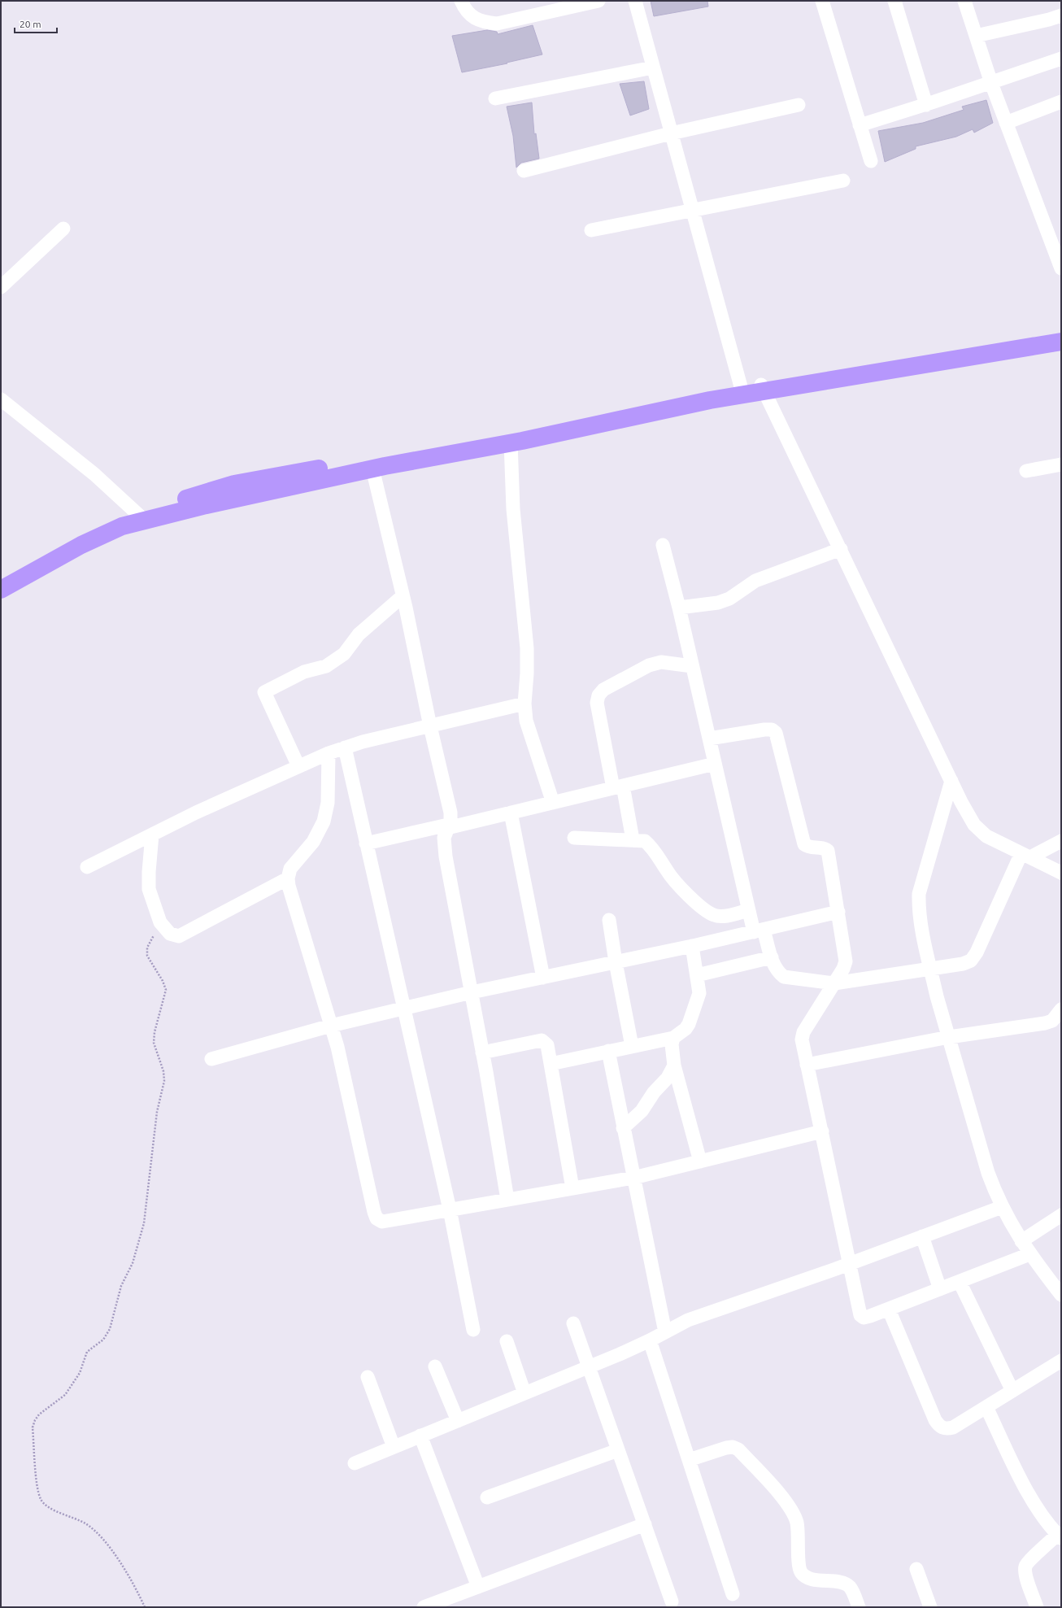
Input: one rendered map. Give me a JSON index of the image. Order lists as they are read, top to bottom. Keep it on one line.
{"scale_bar":"20 m"}
